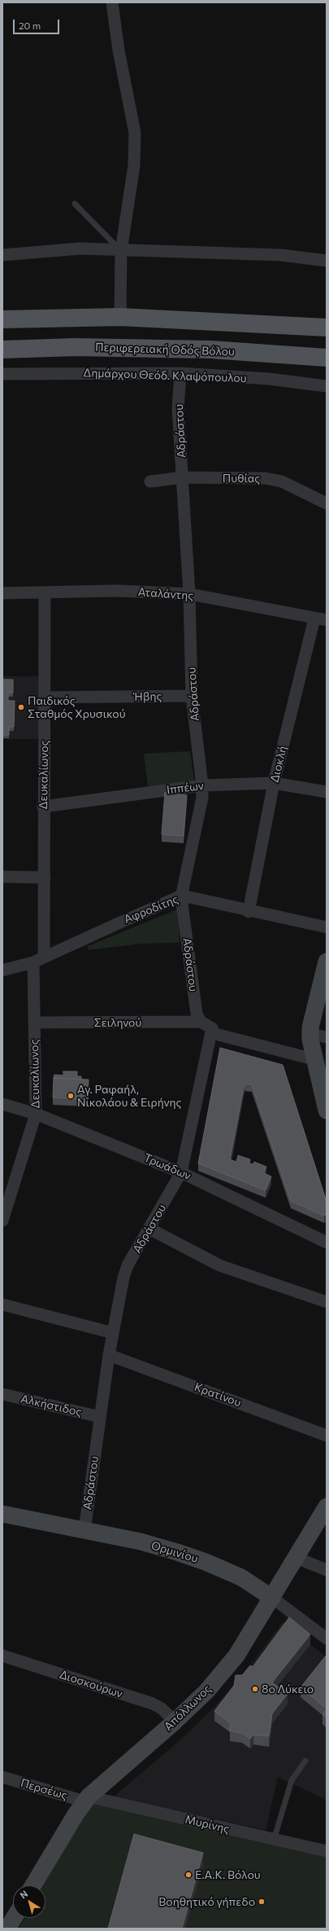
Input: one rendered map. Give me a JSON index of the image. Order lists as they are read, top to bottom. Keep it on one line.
{"streets":{"main road":["Περιφερειακή Οδός Βόλου"],"street":["Δημάρχου Θεόδ. Κλαψόπουλου","Αδράστου","Πυθίας","Αταλάντης","Ήβης","Διοκλή","Δευκαλίωνος","Ιππέων","Αφροδίτης","Σειληνού","Τρωάδων","Κρατίνου","Αλκήστιδος","Ορμινίου","Διοσκούρων","Απόλλωνος","Περσέως","Μυρίνης"]},"crossings":[["Δημάρχου Θεόδ. Κλαψόπουλου","Αδράστου"],["Αδράστου","Πυθίας"],["Αδράστου","Αταλάντης"],["Αδράστου","Ήβης"],["Αδράστου","Ιππέων"],["Αδράστου","Αφροδίτης"],["Αδράστου","Σειληνού"],["Αδράστου","Τρωάδων"],["Αδράστου","Κρατίνου"],["Αδράστου","Αλκήστιδος"],["Αδράστου","Ορμινίου"],["Αταλάντης","Διοκλή"],["Αταλάντης","Δευκαλίωνος"],["Ήβης","Δευκαλίωνος"],["Διοκλή","Ιππέων"],["Διοκλή","Αφροδίτης"],["Δευκαλίωνος","Ιππέων"],["Δευκαλίωνος","Αφροδίτης"],["Δευκαλίωνος","Σειληνού"],["Δευκαλίωνος","Τρωάδων"],["Ορμινίου","Απόλλωνος"],["Διοσκούρων","Απόλλωνος"],["Απόλλωνος","Περσέως"],["Απόλλωνος","Μυρίνης"],["Περσέως","Μυρίνης"]],"places":["Παιδικός Σταθμός Χρυσικού","Αγ. Ραφαήλ, Νικολάου & Ειρήνης","8ο Λύκειο","Ε.Α.Κ. Βόλου","Βοηθητικό γήπεδο"],"scale_bar":"20 m","north":"top left"}
